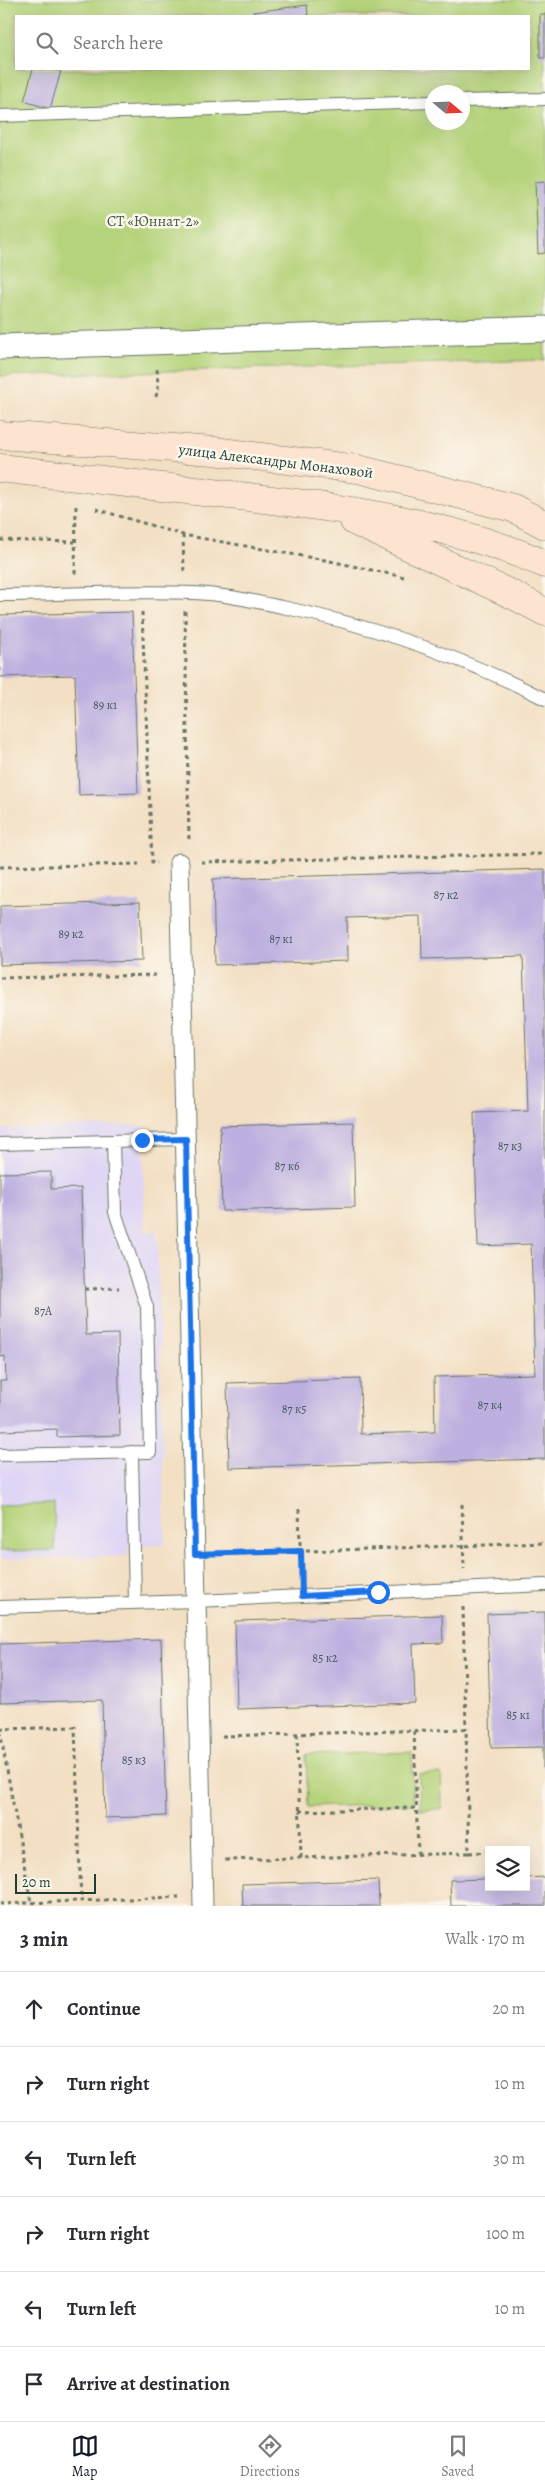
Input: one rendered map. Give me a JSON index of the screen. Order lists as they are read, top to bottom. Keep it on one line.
{"streets":{"main road":["улица Александры Монаховой"]},"parks":["СТ «Юннат-2»"],"house_numbers":["89 к1","87 к2","89 к2","87 к1","87 к3","87 к6","87А","87 к4","87 к5","85 к2","85 к1","85 к3"],"scale_bar":"20 m","north":"right","page":{"search":"Search here","scale":"20 m","heading":["3 min","Walk · 170 m"],"list":[["Continue","20 m"],["Turn right","10 m"],["Turn left","30 m"],["Turn right","100 m"],["Turn left","10 m"],"Arrive at destination"],"nav":["Map","Directions","Saved"]}}
